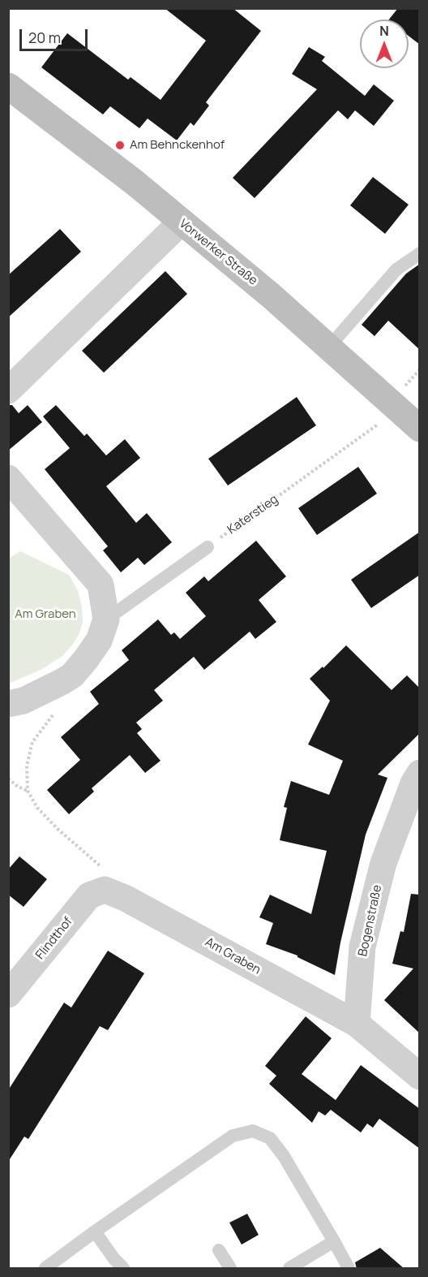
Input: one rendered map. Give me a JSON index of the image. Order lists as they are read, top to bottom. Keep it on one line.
{"streets":{"street":["Vorwerker Straße","Bogenstraße","Flindthof","Am Graben"],"path":["Katerstieg"]},"crossings":[["Vorwerker Straße","Katerstieg"],["Bogenstraße","Am Graben"],["Flindthof","Am Graben"]],"parks":["Am Graben"],"places":["Am Behnckenhof"],"scale_bar":"20 m","north":"top"}
